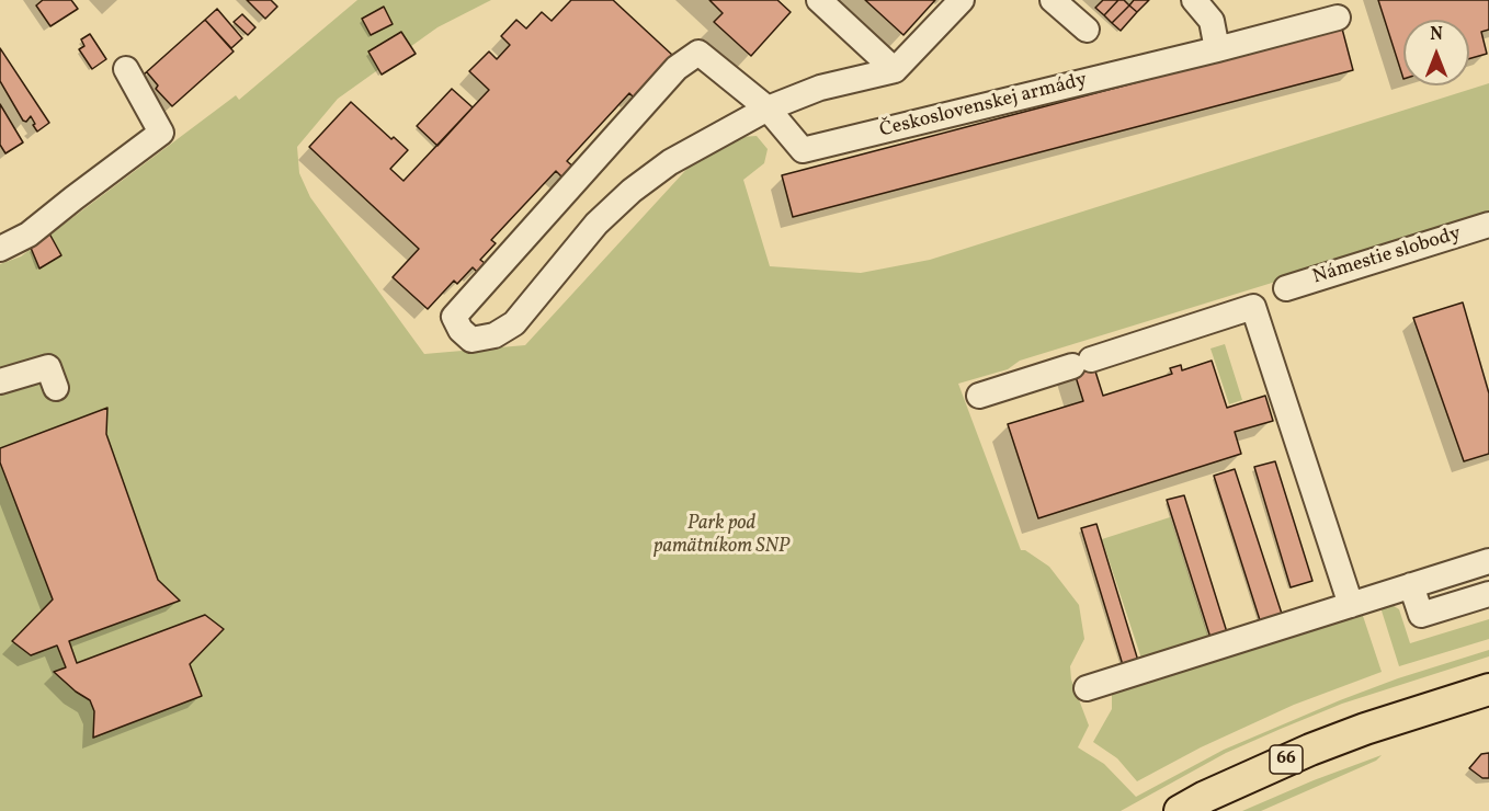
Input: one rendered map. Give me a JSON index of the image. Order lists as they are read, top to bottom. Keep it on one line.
{"streets":{"main road":["66"],"street":["Československej armády","Námestie slobody"]},"parks":["Park pod pamätníkom SNP"],"north":"top"}
